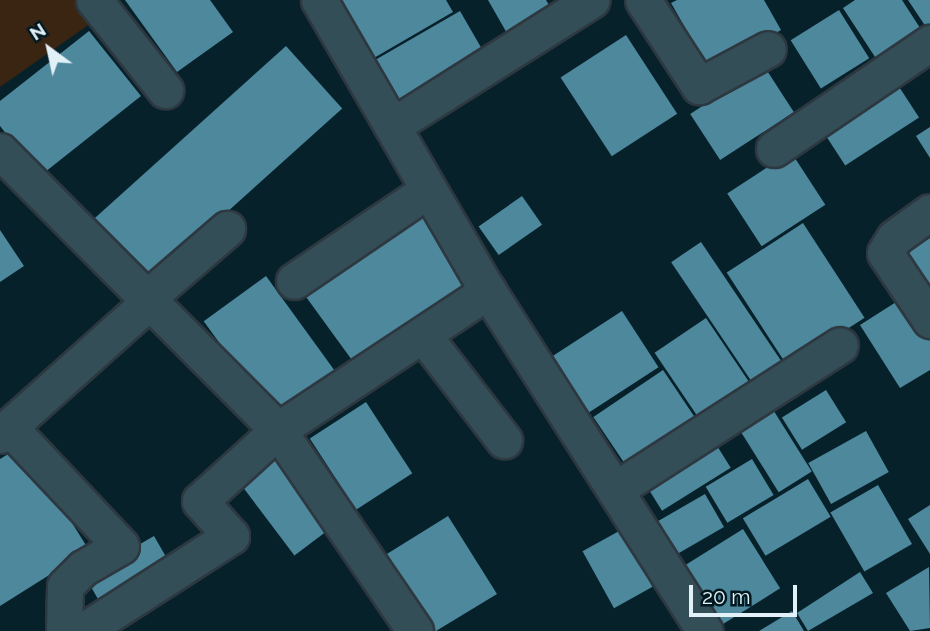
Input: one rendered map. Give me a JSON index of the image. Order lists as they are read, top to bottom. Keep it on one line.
{"scale_bar":"20 m","north":"top left"}
